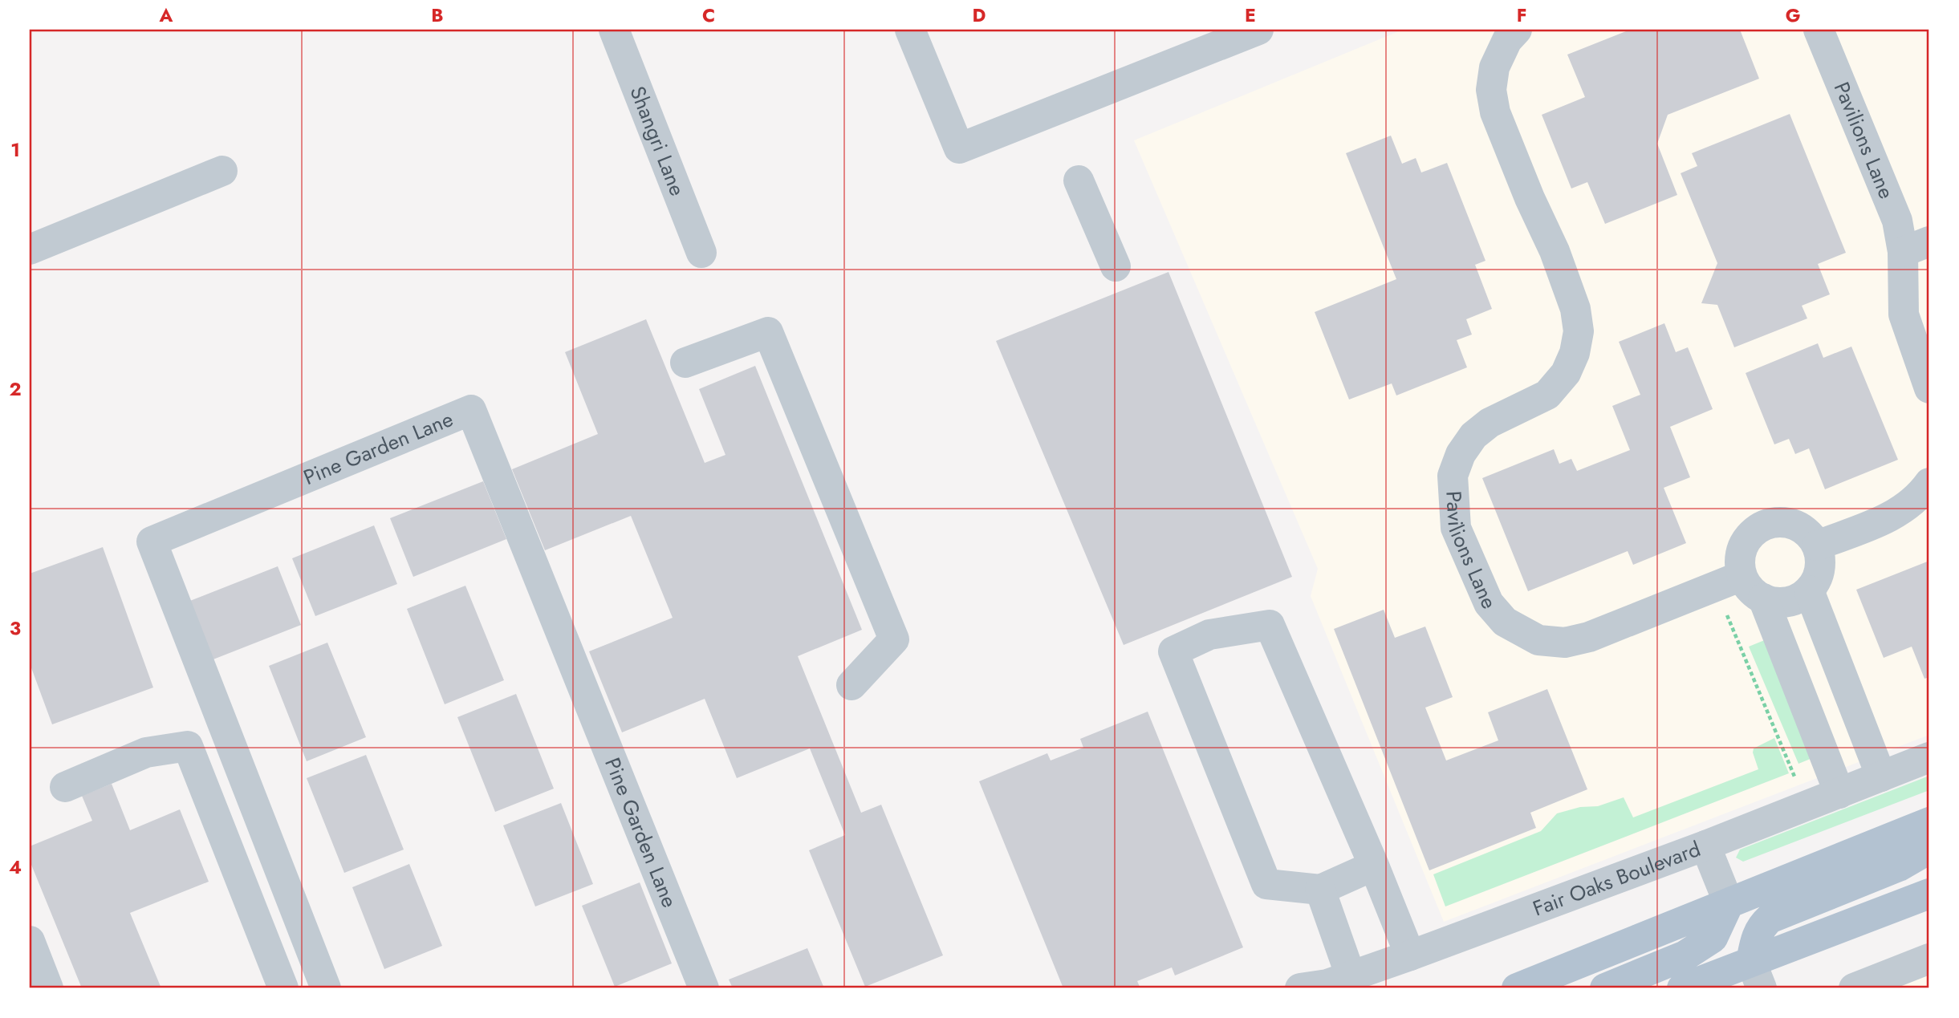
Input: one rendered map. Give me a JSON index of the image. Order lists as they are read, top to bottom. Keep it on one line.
{"streets":{"street":["Pavilions Lane","Shangri Lane","Pine Garden Lane","Fair Oaks Boulevard"]},"grid":{"columns":["A","B","C","D","E","F","G"],"rows":["1","2","3","4"]}}
